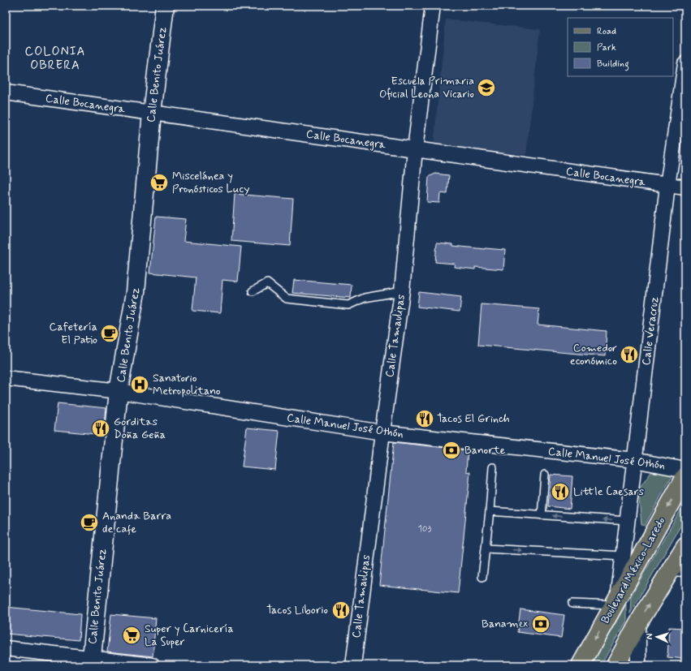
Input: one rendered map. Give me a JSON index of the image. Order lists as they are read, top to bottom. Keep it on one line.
{"streets":{"main road":["Boulevard México-Laredo"],"street":["Calle Benito Juárez","Calle Bocanegra","Calle Veracruz","Calle Tamaulipas","Calle Manuel José Othón"]},"crossings":[["Calle Benito Juárez","Calle Bocanegra"],["Calle Benito Juárez","Calle Manuel José Othón"],["Calle Bocanegra","Calle Veracruz"],["Calle Bocanegra","Calle Tamaulipas"],["Calle Veracruz","Calle Manuel José Othón"],["Calle Veracruz","Boulevard México-Laredo"],["Calle Tamaulipas","Calle Manuel José Othón"]],"districts":["COLONIA OBRERA"],"places":{"school or university":["Escuela Primaria Oficial Leona Vicario"],"supermarket":["Miscelánea y Pronósticos Lucy","Super y Carnicería La Super"],"cafe":["Cafetería El Patio","Ananda Barra de cafe"],"restaurant":["Comedor económico","Tacos El Grinch","Gorditas Doña Geña","Little Caesars","Tacos Liborio"],"hospital":["Sanatorio Metropolitano"],"bank":["Banorte","Banamex"]},"house_numbers":["103"],"legend":["Road","Park","Building"],"north":"left"}
